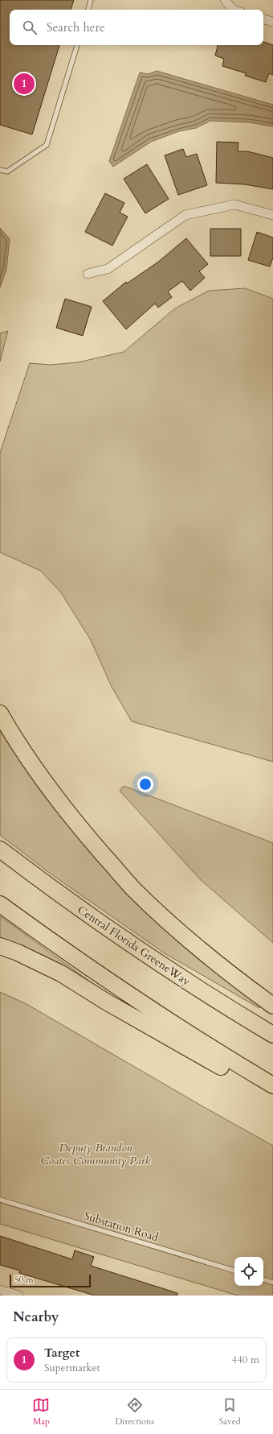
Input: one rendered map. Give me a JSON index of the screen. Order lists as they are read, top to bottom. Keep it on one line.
{"streets":{"highway":["Central Florida GreeneWay"],"lane":["Substation Road"]},"parks":["Deputy Brandon Coates Community Park"],"scale_bar":"50 m","page":{"search":"Search here","pins":"1","scale":"50 m","heading":"Nearby","list":[{"mark":"1","name":"Target","note":"Supermarket","value":"440 m"}],"nav":["Map","Directions","Saved"]}}
